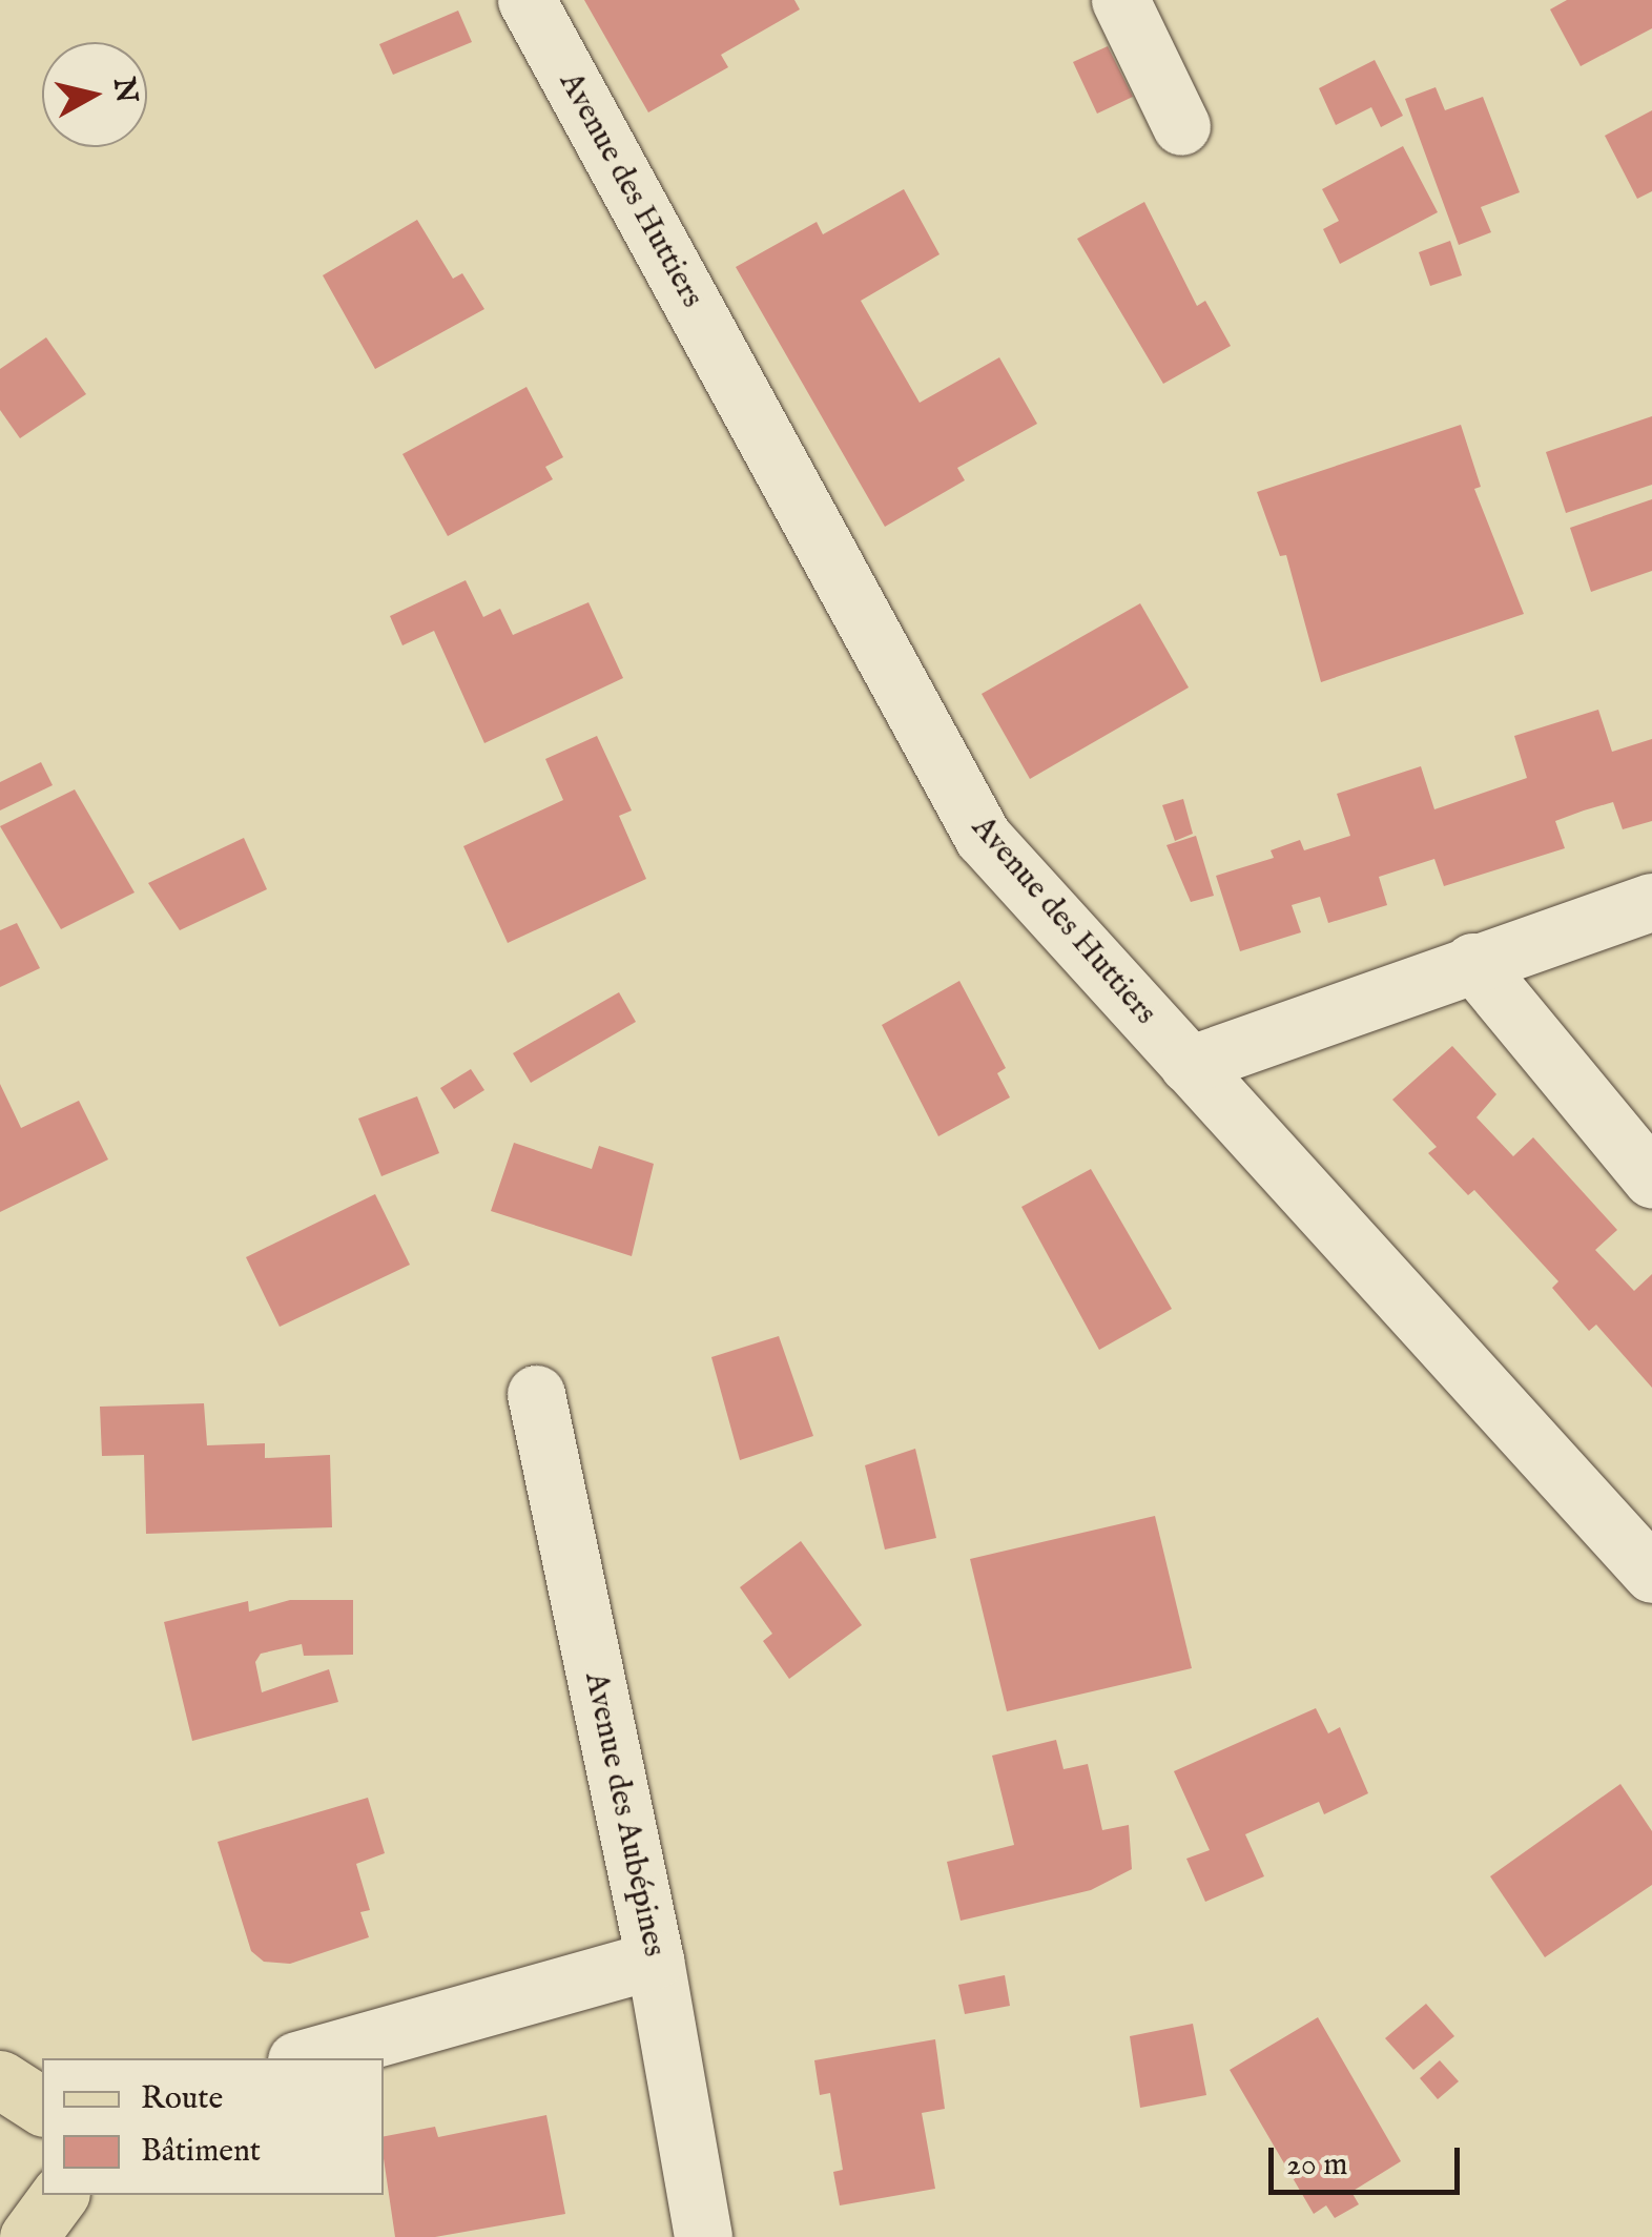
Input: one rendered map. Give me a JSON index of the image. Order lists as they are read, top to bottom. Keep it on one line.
{"streets":{"street":["Avenue des Huttiers","Avenue des Aubépines"]},"legend":["Route","Bâtiment"],"scale_bar":"20 m","north":"right"}
